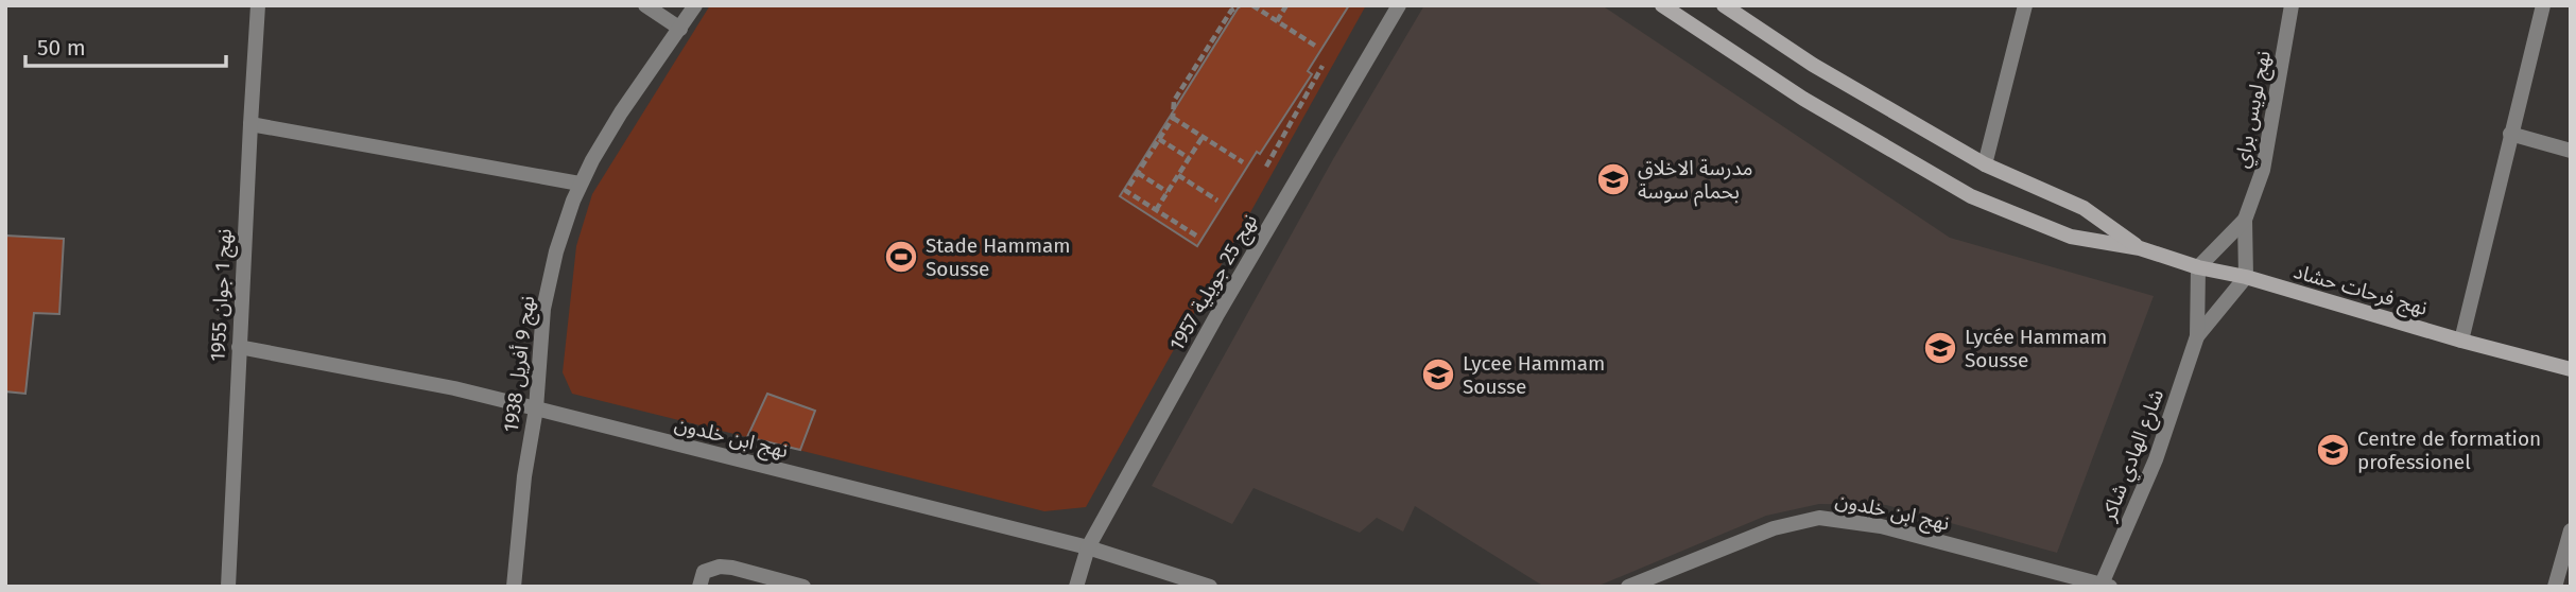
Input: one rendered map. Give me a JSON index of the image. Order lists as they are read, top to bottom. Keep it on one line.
{"streets":{"street":["نهج لويس براي","نهج 25 جويلية 1957","نهج فرحات حشاد","نهج 1 جوان 1955","نهج 9 أفريل 1938","نهج ابن خلدون","شارع الهادي شاكر"]},"crossings":[["نهج 25 جويلية 1957","نهج ابن خلدون"],["نهج فرحات حشاد","شارع الهادي شاكر"],["نهج 1 جوان 1955","نهج ابن خلدون"],["نهج 9 أفريل 1938","نهج ابن خلدون"],["نهج ابن خلدون","شارع الهادي شاكر"]],"places":{"school or university":["مدرسة الاخلاق بحمام سوسة","Lycée Hammam Sousse","Lycee Hammam Sousse","Centre de formation professionel"],"sports":["Stade Hammam Sousse"]},"scale_bar":"50 m"}
